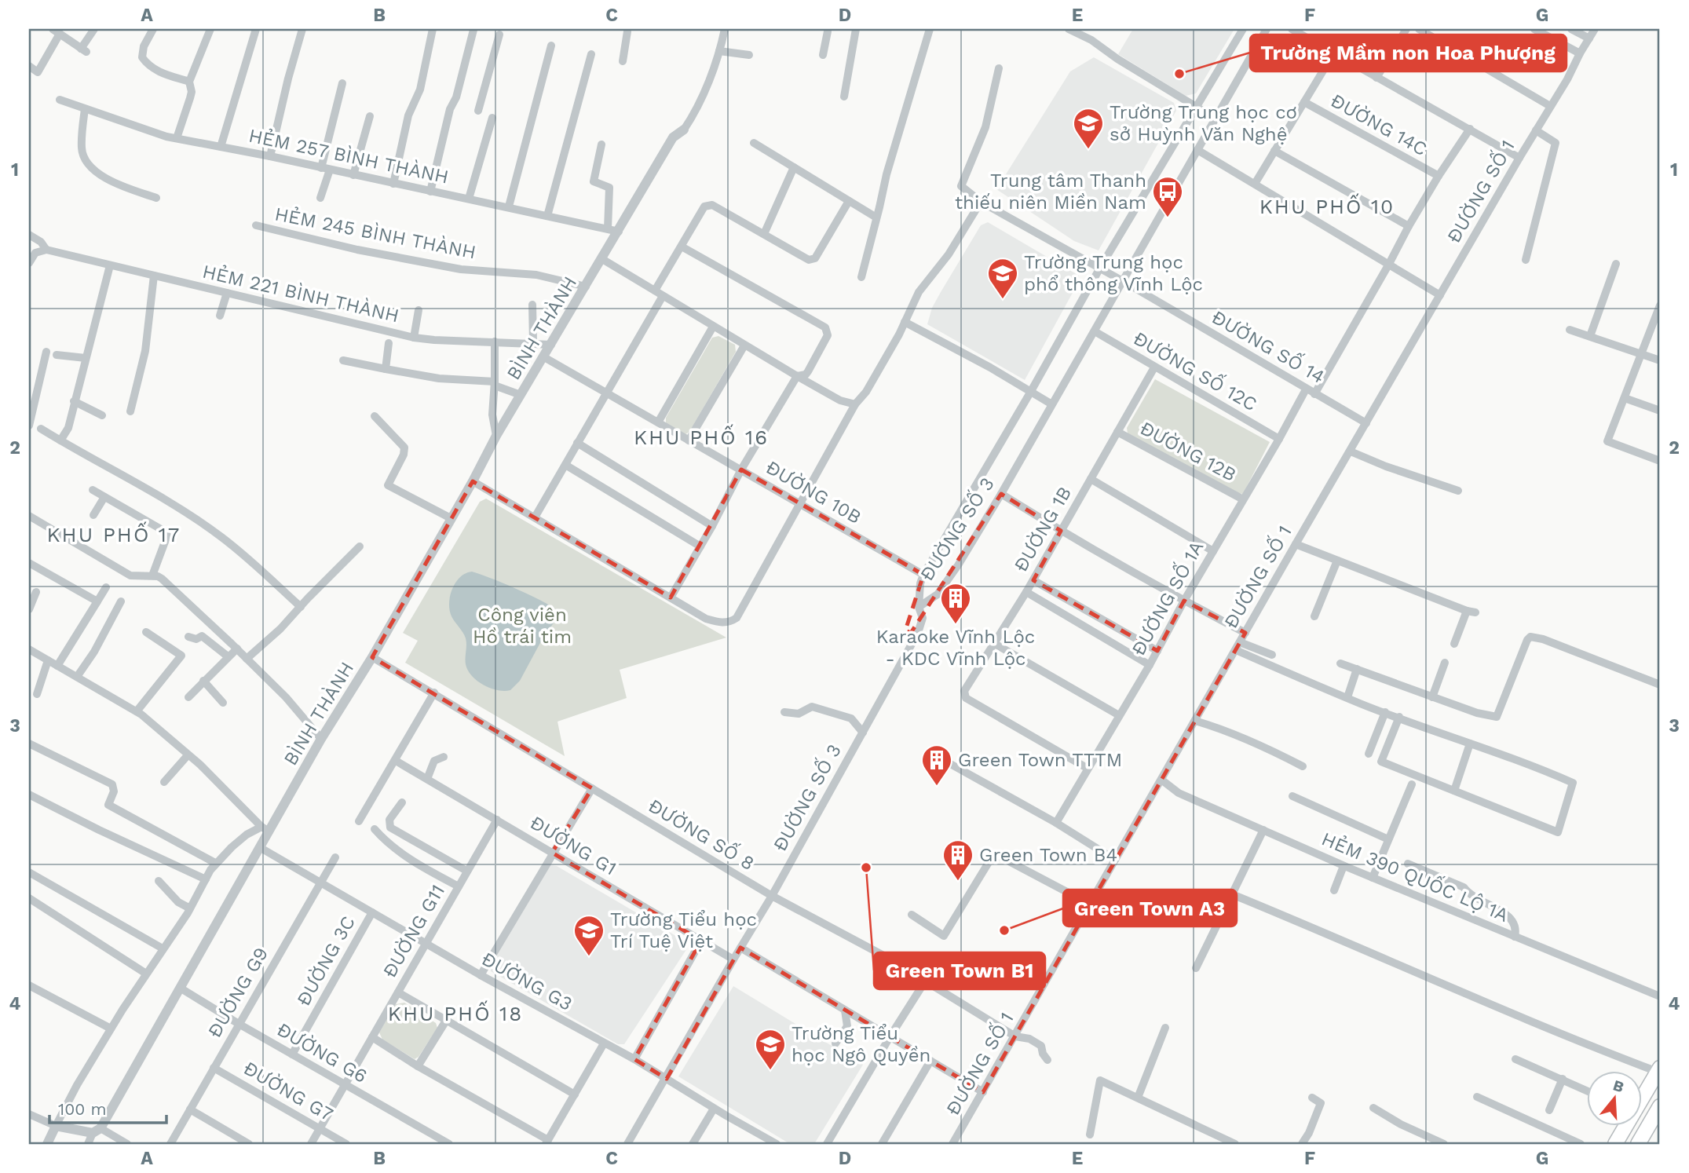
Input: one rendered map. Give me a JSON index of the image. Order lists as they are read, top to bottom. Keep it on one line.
{"streets":{"street":["ĐƯỜNG 14C","HẺM 257 BÌNH THÀNH","ĐƯỜNG SỐ 1","HẺM 245 BÌNH THÀNH","HẺM 221 BÌNH THÀNH","BÌNH THÀNH","ĐƯỜNG SỐ 14","ĐƯỜNG SỐ 12C","ĐƯỜNG 12B","ĐƯỜNG 10B","ĐƯỜNG SỐ 3","ĐƯỜNG 1B","ĐƯỜNG SỐ 1A","ĐƯỜNG SỐ 8","ĐƯỜNG G1","HẺM 390 QUỐC LỘ 1A","ĐƯỜNG G11","ĐƯỜNG 3C","ĐƯỜNG G3","ĐƯỜNG G9","ĐƯỜNG G6","ĐƯỜNG G7"]},"crossings":[["HẺM 257 BÌNH THÀNH","BÌNH THÀNH"],["ĐƯỜNG SỐ 1","ĐƯỜNG SỐ 14"],["ĐƯỜNG SỐ 1","ĐƯỜNG SỐ 8"],["ĐƯỜNG SỐ 1","HẺM 390 QUỐC LỘ 1A"],["HẺM 245 BÌNH THÀNH","BÌNH THÀNH"],["HẺM 221 BÌNH THÀNH","BÌNH THÀNH"],["BÌNH THÀNH","ĐƯỜNG 10B"],["BÌNH THÀNH","ĐƯỜNG SỐ 8"],["BÌNH THÀNH","ĐƯỜNG G3"],["BÌNH THÀNH","ĐƯỜNG G6"],["ĐƯỜNG SỐ 14","ĐƯỜNG SỐ 3"],["ĐƯỜNG SỐ 14","ĐƯỜNG SỐ 1A"],["ĐƯỜNG SỐ 12C","ĐƯỜNG SỐ 3"],["ĐƯỜNG SỐ 12C","ĐƯỜNG 1B"],["ĐƯỜNG SỐ 12C","ĐƯỜNG SỐ 1A"],["ĐƯỜNG 12B","ĐƯỜNG 1B"],["ĐƯỜNG 12B","ĐƯỜNG SỐ 1A"],["ĐƯỜNG 10B","ĐƯỜNG SỐ 3"],["ĐƯỜNG SỐ 3","ĐƯỜNG SỐ 8"],["ĐƯỜNG SỐ 3","ĐƯỜNG G1"],["ĐƯỜNG SỐ 3","ĐƯỜNG G3"],["ĐƯỜNG 1B","ĐƯỜNG SỐ 1A"],["ĐƯỜNG G1","ĐƯỜNG G11"],["ĐƯỜNG G11","ĐƯỜNG G3"],["ĐƯỜNG G11","ĐƯỜNG G6"],["ĐƯỜNG G11","ĐƯỜNG G7"],["ĐƯỜNG 3C","ĐƯỜNG G3"],["ĐƯỜNG 3C","ĐƯỜNG G6"],["ĐƯỜNG G3","ĐƯỜNG G9"],["ĐƯỜNG G9","ĐƯỜNG G6"],["ĐƯỜNG G9","ĐƯỜNG G7"]],"districts":["KHU PHỐ 10","KHU PHỐ 16","KHU PHỐ 17","KHU PHỐ 18"],"parks":["Công viên Hồ trái tim"],"places":{"other":["Trường Mầm non Hoa Phượng","Green Town B1","Green Town A3"],"school or university":["Trường Trung học cơ sở Huỳnh Văn Nghệ","Trường Trung học phổ thông Vĩnh Lộc","Trường Tiểu học Trí Tuệ Việt","Trường Tiểu học Ngô Quyền"],"bus stop":["Trung tâm Thanh thiếu niên Miền Nam"],"building":["Karaoke Vĩnh Lộc - KDC Vĩnh Lộc","Green Town TTTM","Green Town B4"]},"scale_bar":"100 m","north":"top","grid":{"columns":["A","B","C","D","E","F","G"],"rows":["1","2","3","4"]}}
